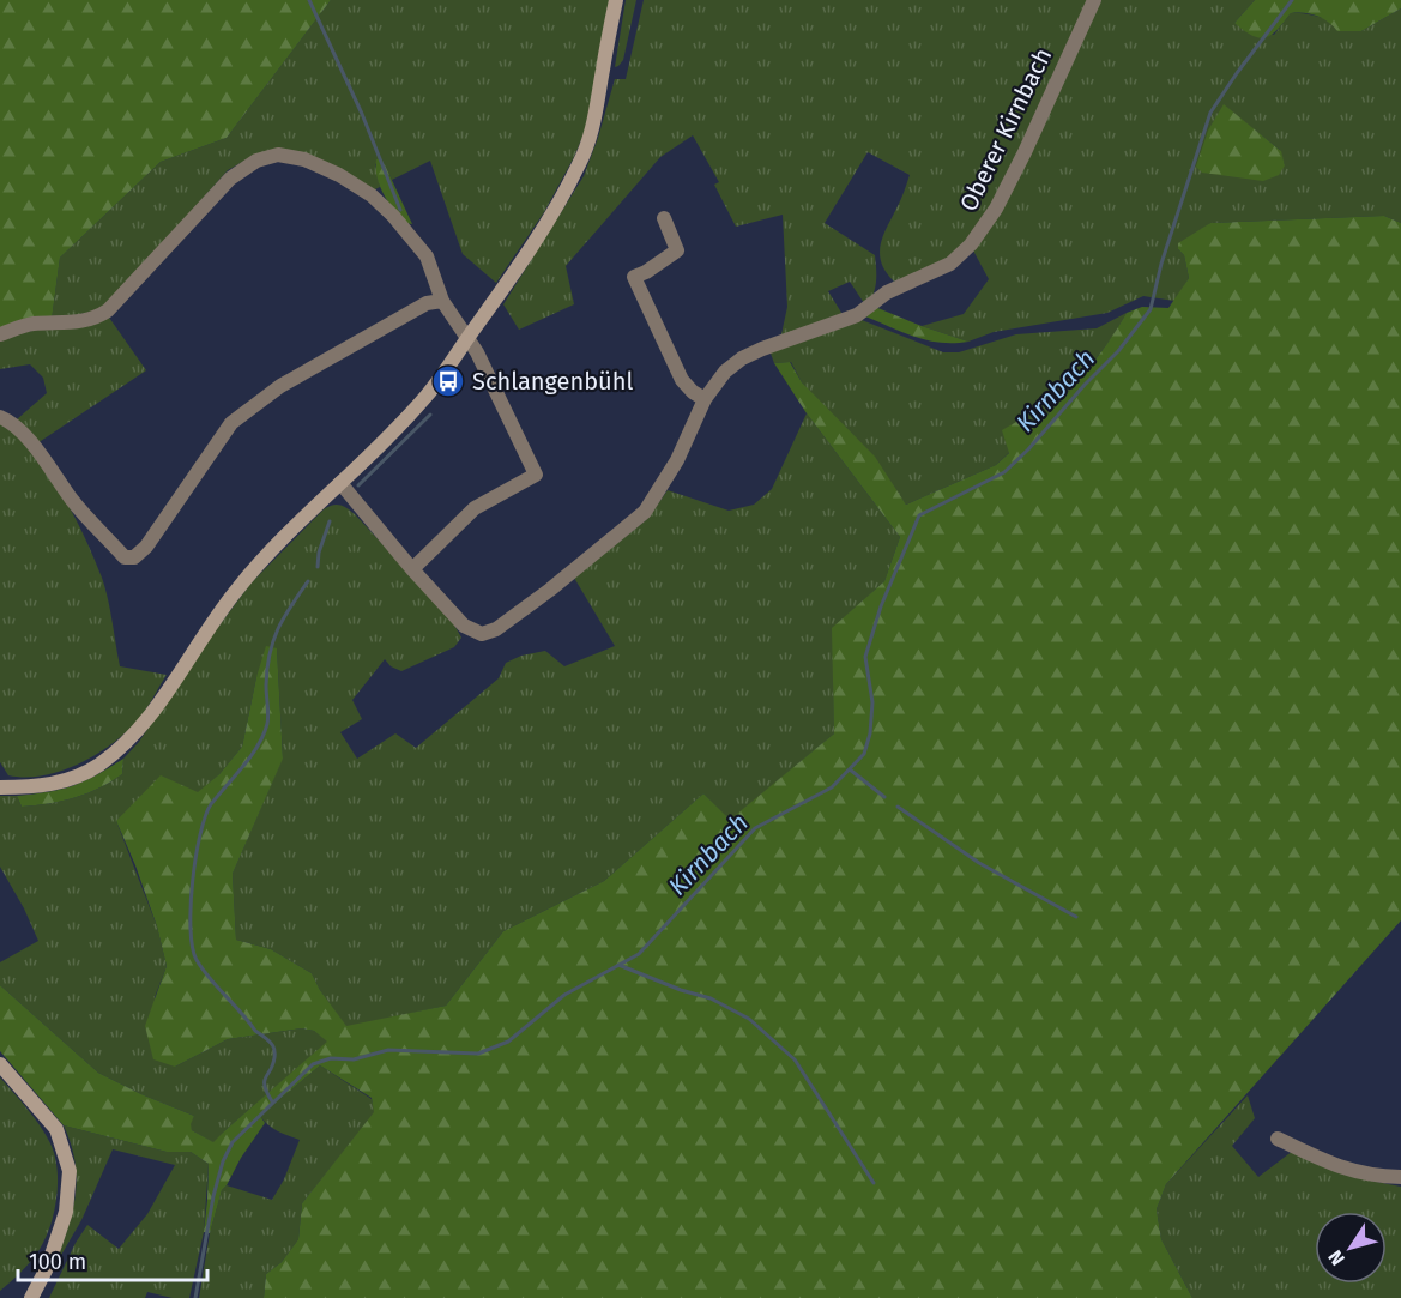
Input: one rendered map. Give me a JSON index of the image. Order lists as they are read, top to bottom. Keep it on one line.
{"streets":{"street":["Oberer Kirnbach"]},"water":["Kirnbach"],"places":{"bus stop":["Schlangenbühl"]},"scale_bar":"100 m","north":"bottom left"}
